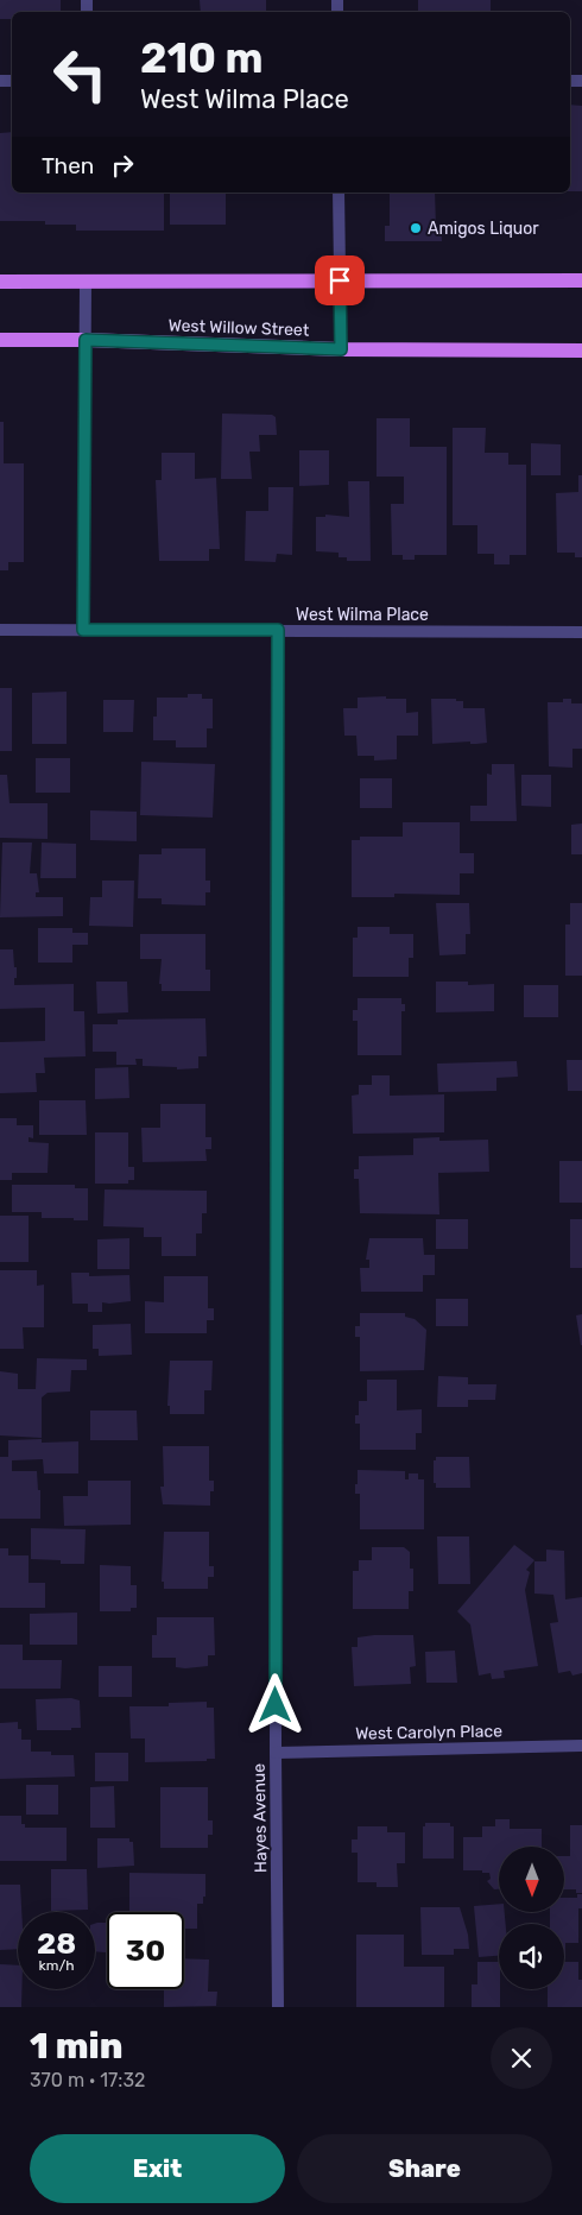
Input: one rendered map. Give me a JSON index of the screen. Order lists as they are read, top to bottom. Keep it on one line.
{"streets":{"main road":["West Willow Street"],"street":["West Wilma Place","West Carolyn Place","Hayes Avenue"]},"crossings":[["West Wilma Place","Hayes Avenue"],["West Carolyn Place","Hayes Avenue"]],"places":["Amigos Liquor"],"north":"bottom","page":{"turn":["210 m","West Wilma Place"],"then":"Then","speed":"28 km/h","limit":"30","heading":["1 min","370 m · 17:32"],"buttons":["Exit","Share"]}}
